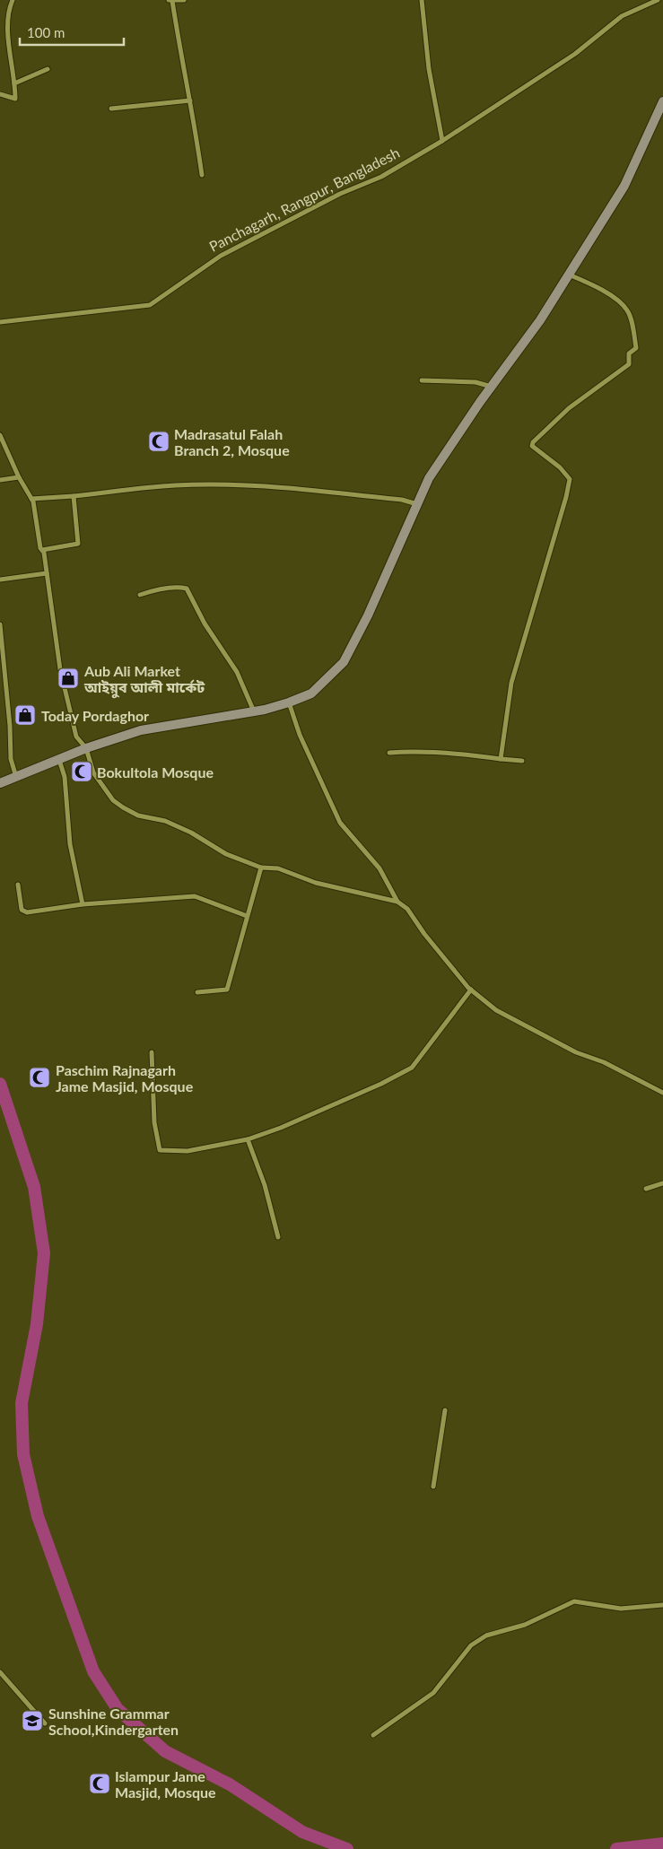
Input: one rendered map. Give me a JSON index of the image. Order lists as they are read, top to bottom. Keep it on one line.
{"streets":{"street":["Panchagarh, Rangpur, Bangladesh"]},"places":{"mosque":["Madrasatul Falah Branch 2, Mosque","Bokultola Mosque","Paschim Rajnagarh Jame Masjid, Mosque","Islampur Jame Masjid, Mosque"],"shop":["Aub Ali Market আইয়ুব আলী মার্কেট","Today Pordaghor"],"school or university":["Sunshine Grammar School,Kindergarten"]},"scale_bar":"100 m"}
